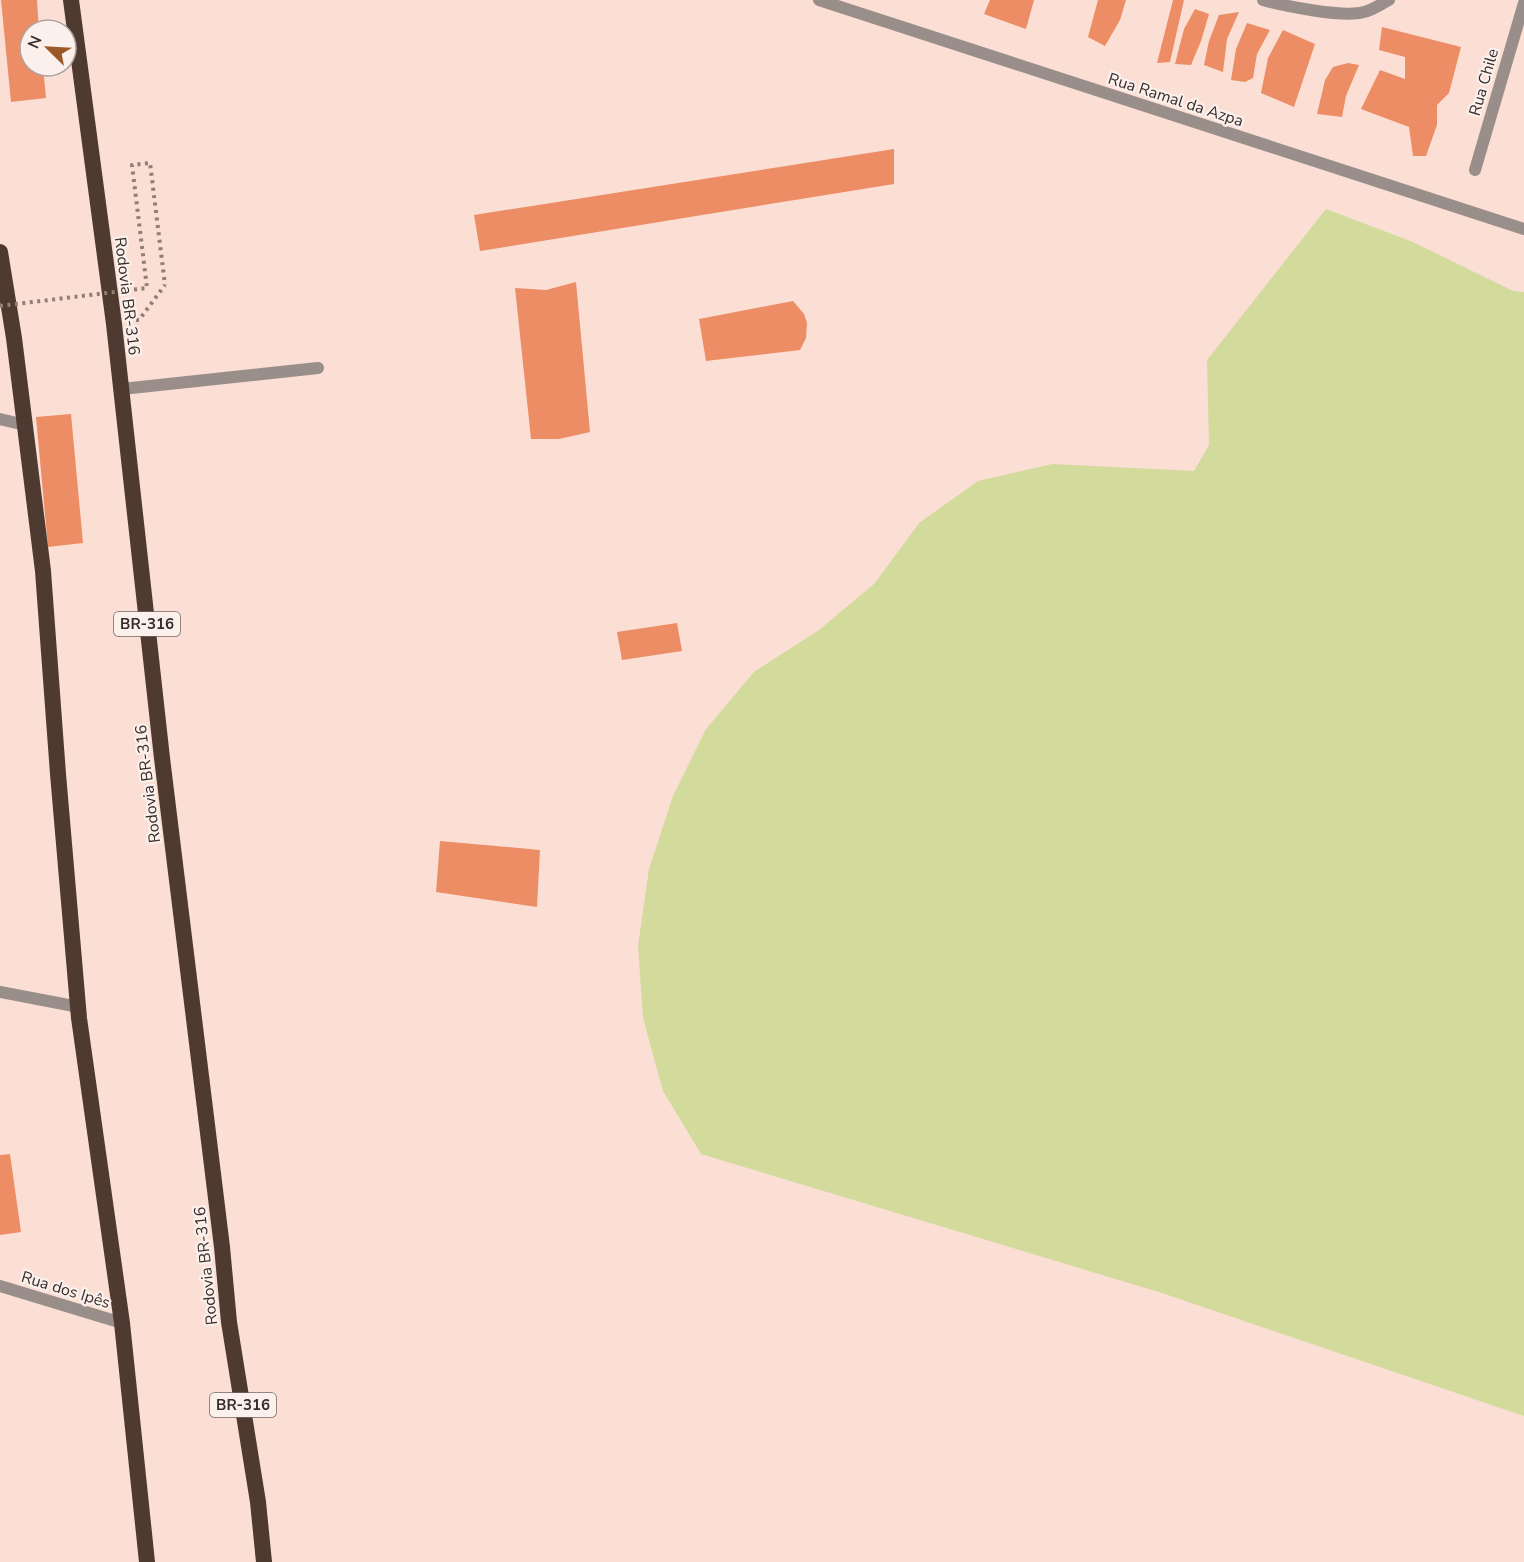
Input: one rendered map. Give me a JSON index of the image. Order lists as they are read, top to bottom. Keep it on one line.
{"streets":{"highway":["Rodovia BR-316","BR-316"],"street":["Rua Chile","Rua Ramal da Azpa","Rua dos Ipês"]},"north":"top left"}
